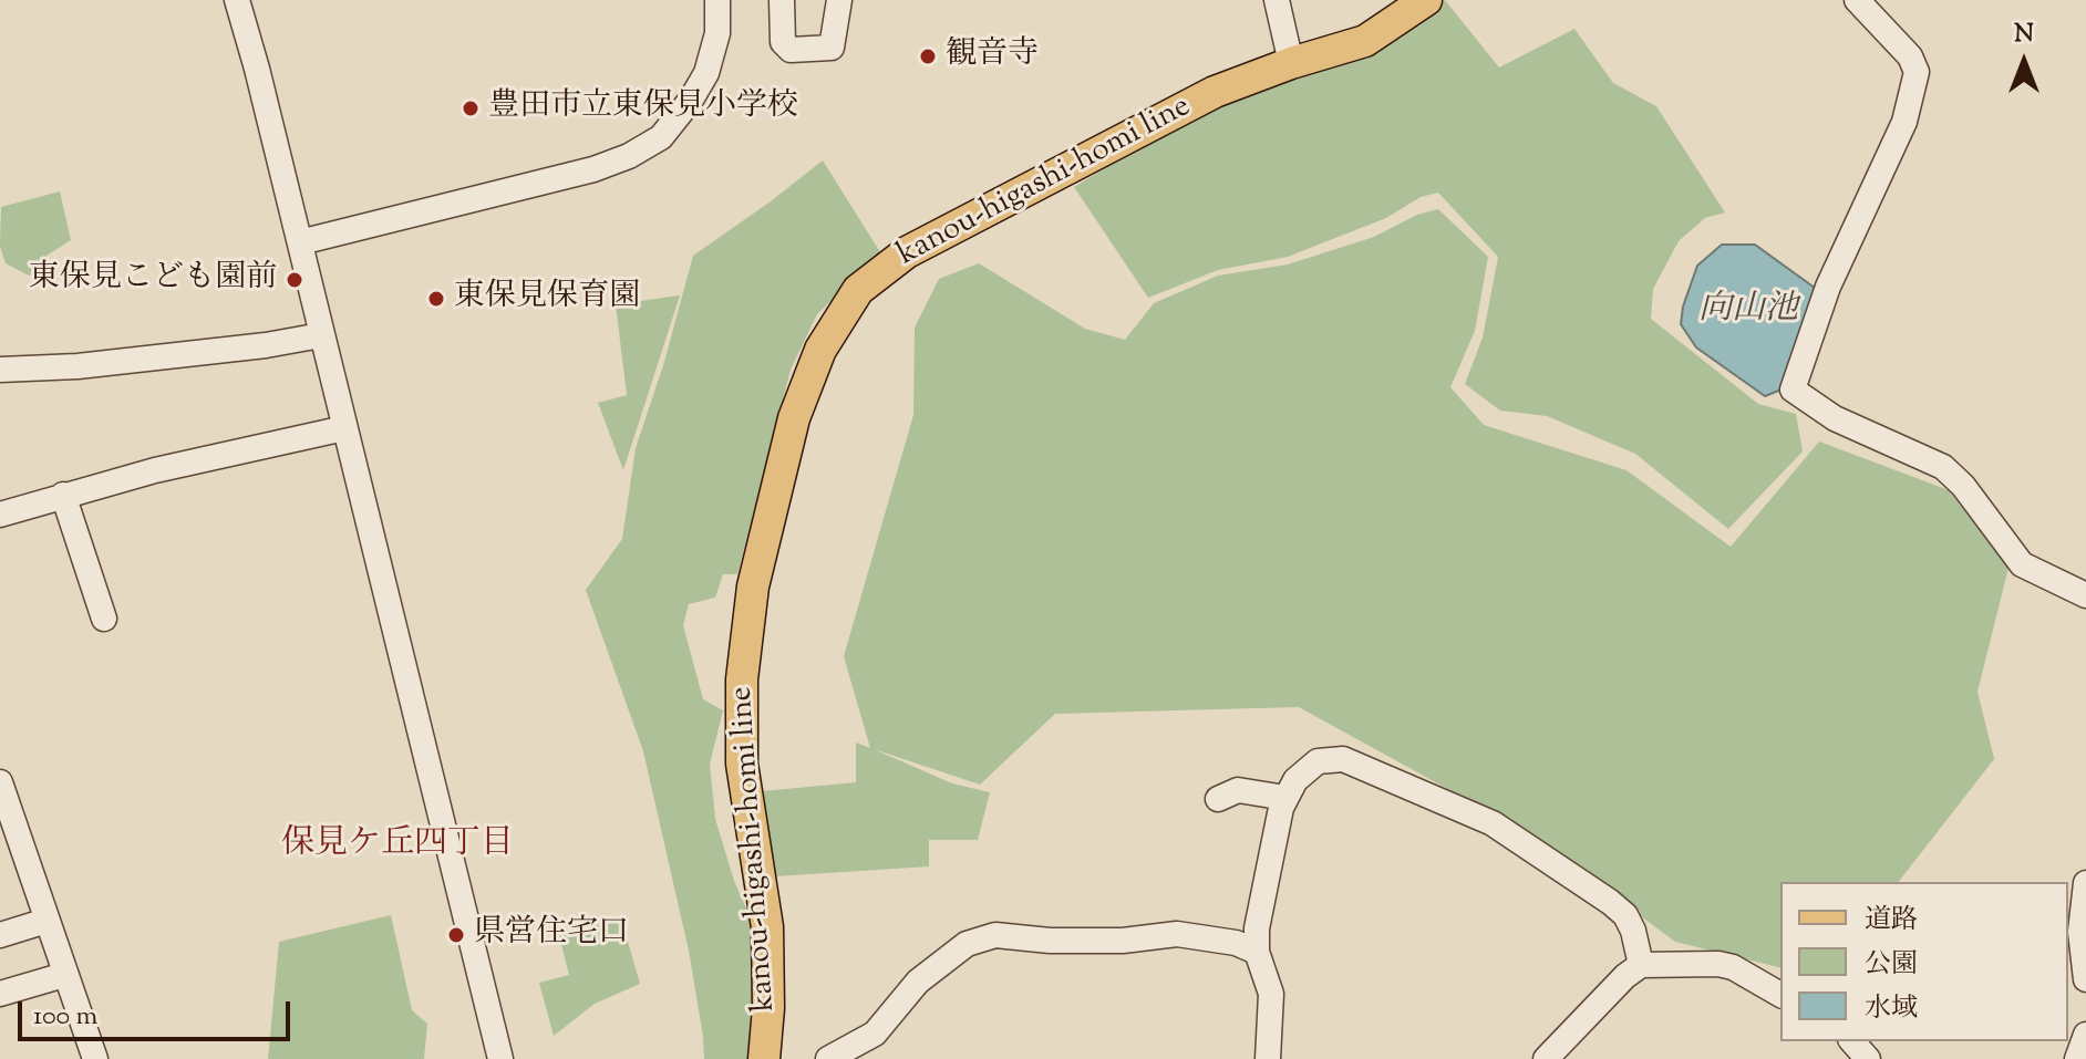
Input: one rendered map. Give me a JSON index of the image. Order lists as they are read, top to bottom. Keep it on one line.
{"streets":{"main road":["kanou-higashi-homi line"]},"districts":["保見ケ丘四丁目"],"water":["向山池"],"places":["観音寺","豊田市立東保見小学校","東保見こども園前","東保見保育園","県営住宅口"],"legend":["道路","公園","水域"],"scale_bar":"100 m","north":"top"}
